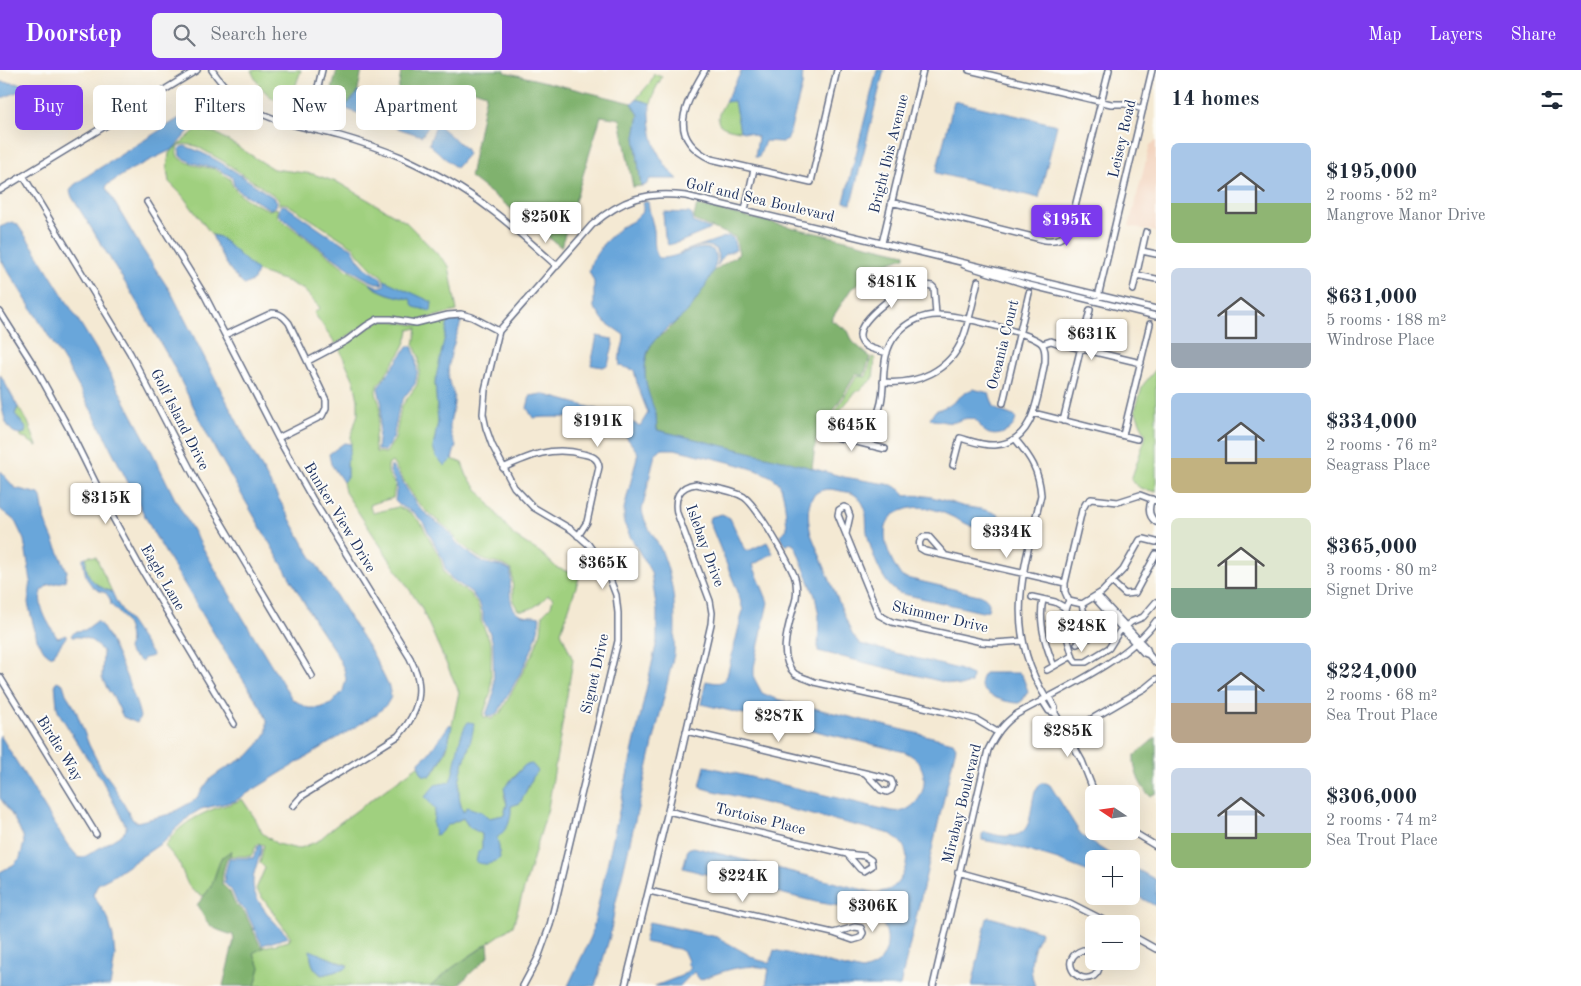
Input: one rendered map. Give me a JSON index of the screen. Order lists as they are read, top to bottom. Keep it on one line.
{"streets":{"street":["Leisey Road","Bright Ibis Avenue","Golf and Sea Boulevard","Oceania Court","Golf Island Drive","Bunker View Drive","Islebay Drive","Eagle Lane","Skimmer Drive","Signet Drive","Birdie Way","Mirabay Boulevard","Tortoise Place"]},"crossings":[["Leisey Road","Golf and Sea Boulevard"],["Bright Ibis Avenue","Golf and Sea Boulevard"],["Golf and Sea Boulevard","Signet Drive"],["Islebay Drive","Mirabay Boulevard"],["Islebay Drive","Tortoise Place"]],"north":"left","page":{"header":"Doorstep","search":"Search here","nav":["Map","Layers","Share"],"heading":"14 homes","chip":["Buy","Rent","Filters","New","Apartment"],"list":[{"name":"$195,000","note":"2 rooms · 52 m² · Mangrove Manor Drive"},{"name":"$631,000","note":"5 rooms · 188 m² · Windrose Place"},{"name":"$334,000","note":"2 rooms · 76 m² · Seagrass Place"},{"name":"$365,000","note":"3 rooms · 80 m² · Signet Drive"},{"name":"$224,000","note":"2 rooms · 68 m² · Sea Trout Place"},{"name":"$306,000","note":"2 rooms · 74 m² · Sea Trout Place"}],"price":["$250K","$195K","$481K","$631K","$191K","$645K","$315K","$334K","$365K","$248K","$287K","$285K","$224K","$306K"],"map_buttons":["+","−"]}}
